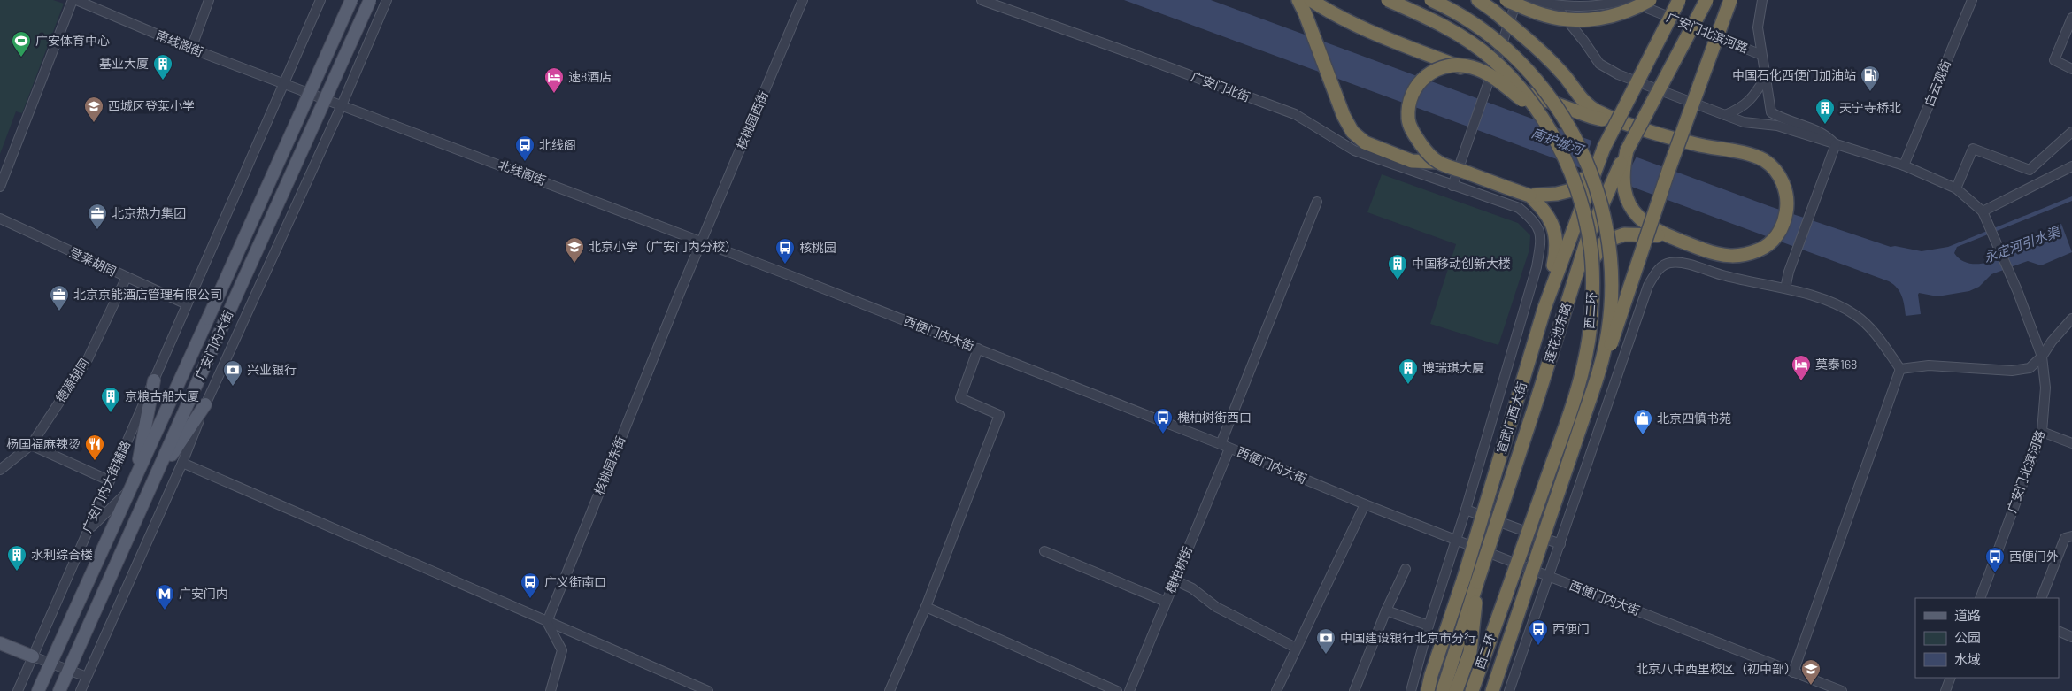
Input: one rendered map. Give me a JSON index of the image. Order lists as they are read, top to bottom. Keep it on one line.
{"streets":{"highway":["西二环","莲花池东路","宣武门西大街"],"main road":["广安门内大街"],"street":["广安门北滨河路","南线阁街","白云观街","广安门北街","核桃园西街","北线阁街","登莱胡同","西便门内大街","德源胡同","核桃园东街","广安门内大街辅路","槐柏树街"]},"crossings":[["南线阁街","北线阁街"],["南线阁街","广安门内大街"],["广安门北街","宣武门西大街"],["核桃园西街","北线阁街"],["核桃园西街","西便门内大街"],["核桃园西街","核桃园东街"],["北线阁街","西便门内大街"],["北线阁街","广安门内大街"],["北线阁街","核桃园东街"],["登莱胡同","德源胡同"],["西便门内大街","宣武门西大街"],["西便门内大街","核桃园东街"],["西便门内大街","槐柏树街"],["广安门内大街","广安门内大街辅路"]],"water":["南护城河","永定河引水渠"],"places":{"sports":["广安体育中心"],"building":["基业大厦","天宁寺桥北","中国移动创新大楼","博瑞琪大厦","京粮古船大厦","水利综合楼"],"fuel station":["中国石化西便门加油站"],"hotel":["速8酒店","莫泰168"],"school or university":["西城区登莱小学","北京小学（广安门内分校）","北京八中西里校区（初中部）"],"bus stop":["北线阁","核桃园","槐柏树街西口","西便门外","广义街南口","西便门"],"office":["北京热力集团","北京京能酒店管理有限公司"],"bank":["兴业银行","中国建设银行北京市分行"],"shop":["北京四慎书苑"],"restaurant":["杨国福麻辣烫"],"metro station":["广安门内"]},"legend":["道路","公园","水域"]}
